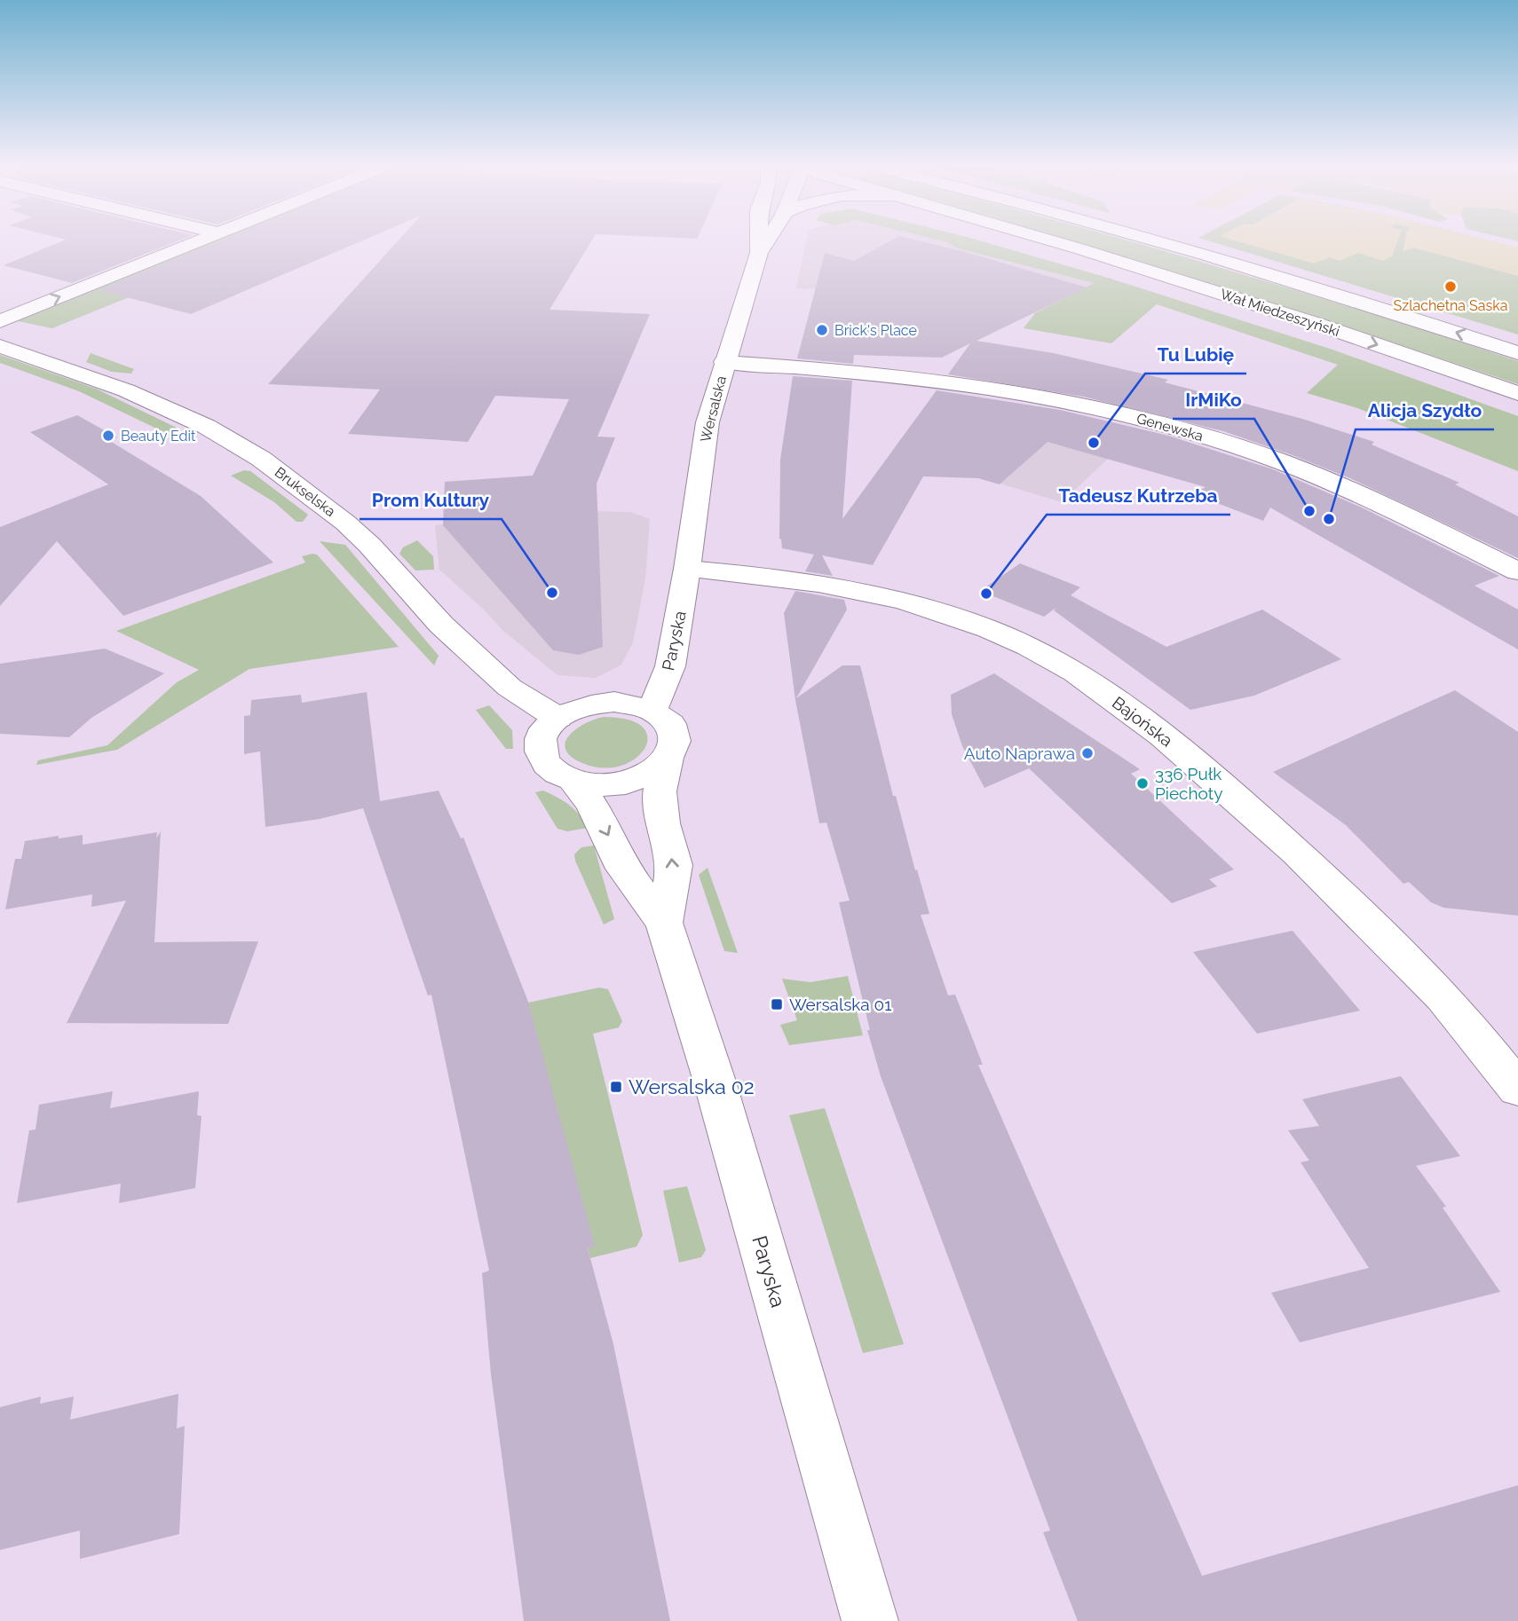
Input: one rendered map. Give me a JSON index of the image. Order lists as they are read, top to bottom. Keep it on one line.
{"streets":{"street":["Wał Miedzeszyński","Wersalska","Genewska","Brukselska","Paryska","Bajońska"]},"crossings":[["Wersalska","Genewska"],["Wersalska","Paryska"],["Wersalska","Bajońska"],["Brukselska","Paryska"],["Paryska","Bajońska"]],"places":{"other":["Szlachetna Saska","Brick's Place","Beauty Edit","Tu Lubię","IrMiKo","Alicja Szydło","Prom Kultury","Tadeusz Kutrzeba","Auto Naprawa","336 Pułk Piechoty"],"transit":["Wersalska 01","Wersalska 02"]}}
